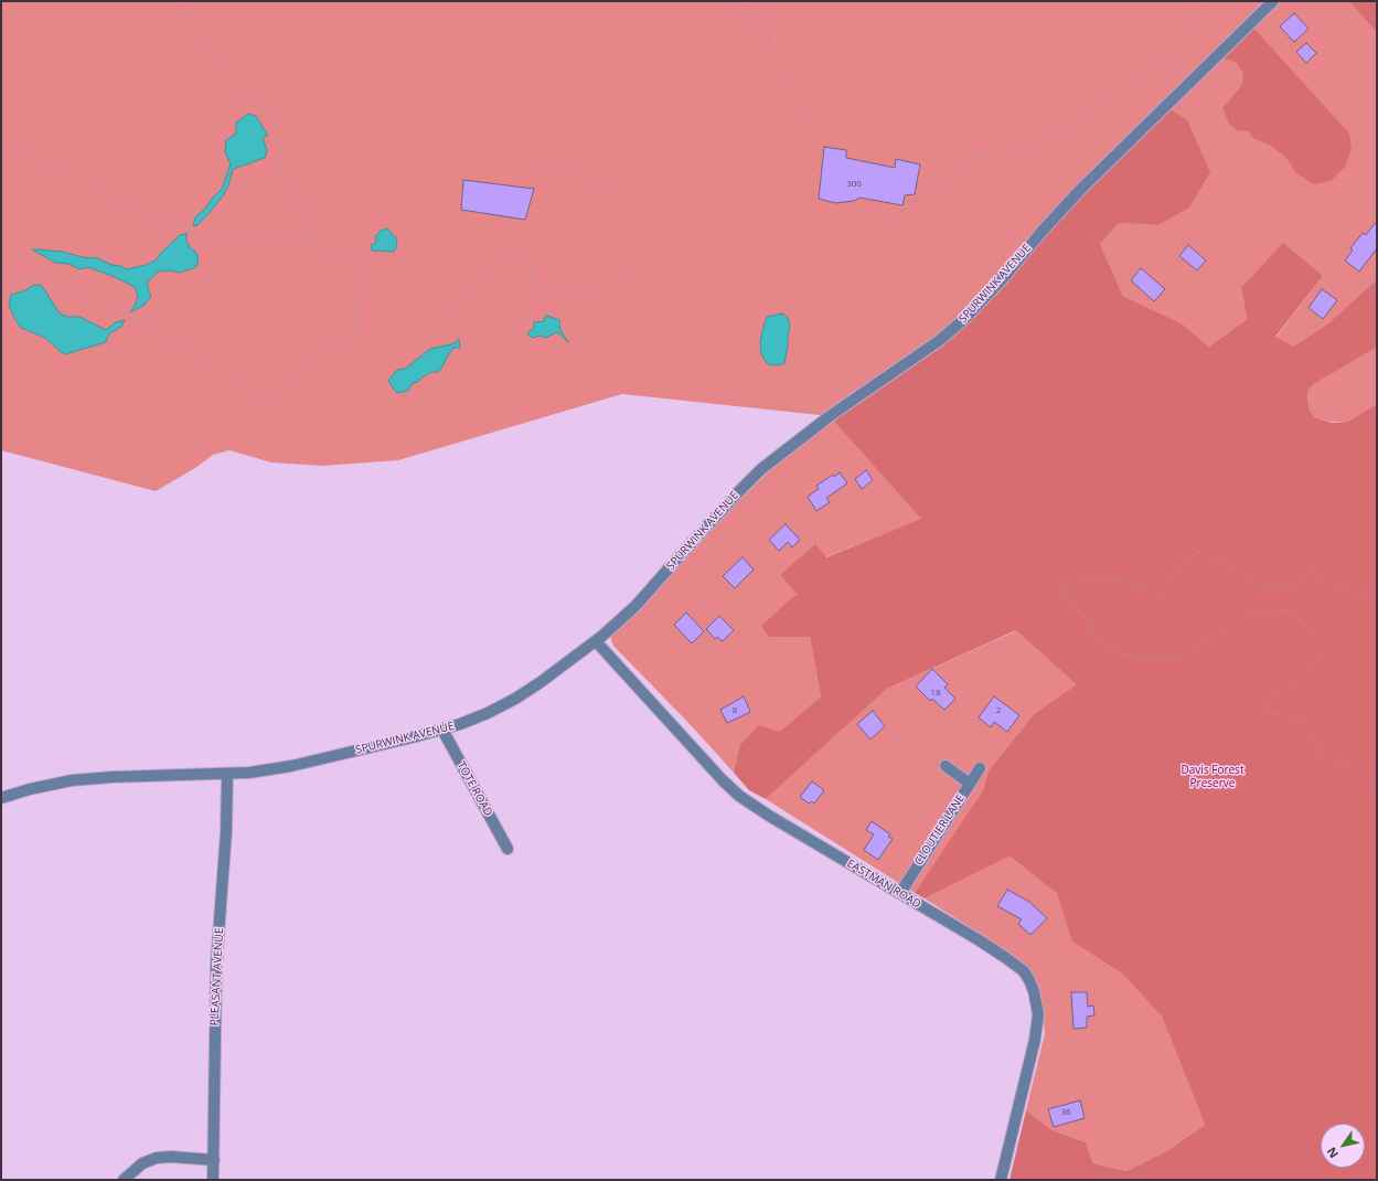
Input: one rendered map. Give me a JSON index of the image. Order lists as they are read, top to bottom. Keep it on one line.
{"streets":{"street":["SPURWINK AVENUE","TOTE ROAD","CLOUTIER LANE","EASTMAN ROAD","PLEASANT AVENUE"]},"crossings":[["SPURWINK AVENUE","TOTE ROAD"],["SPURWINK AVENUE","EASTMAN ROAD"],["SPURWINK AVENUE","PLEASANT AVENUE"],["CLOUTIER LANE","EASTMAN ROAD"]],"parks":["Davis Forest Preserve"],"house_numbers":["300","18","8","2","36"],"north":"bottom left"}
